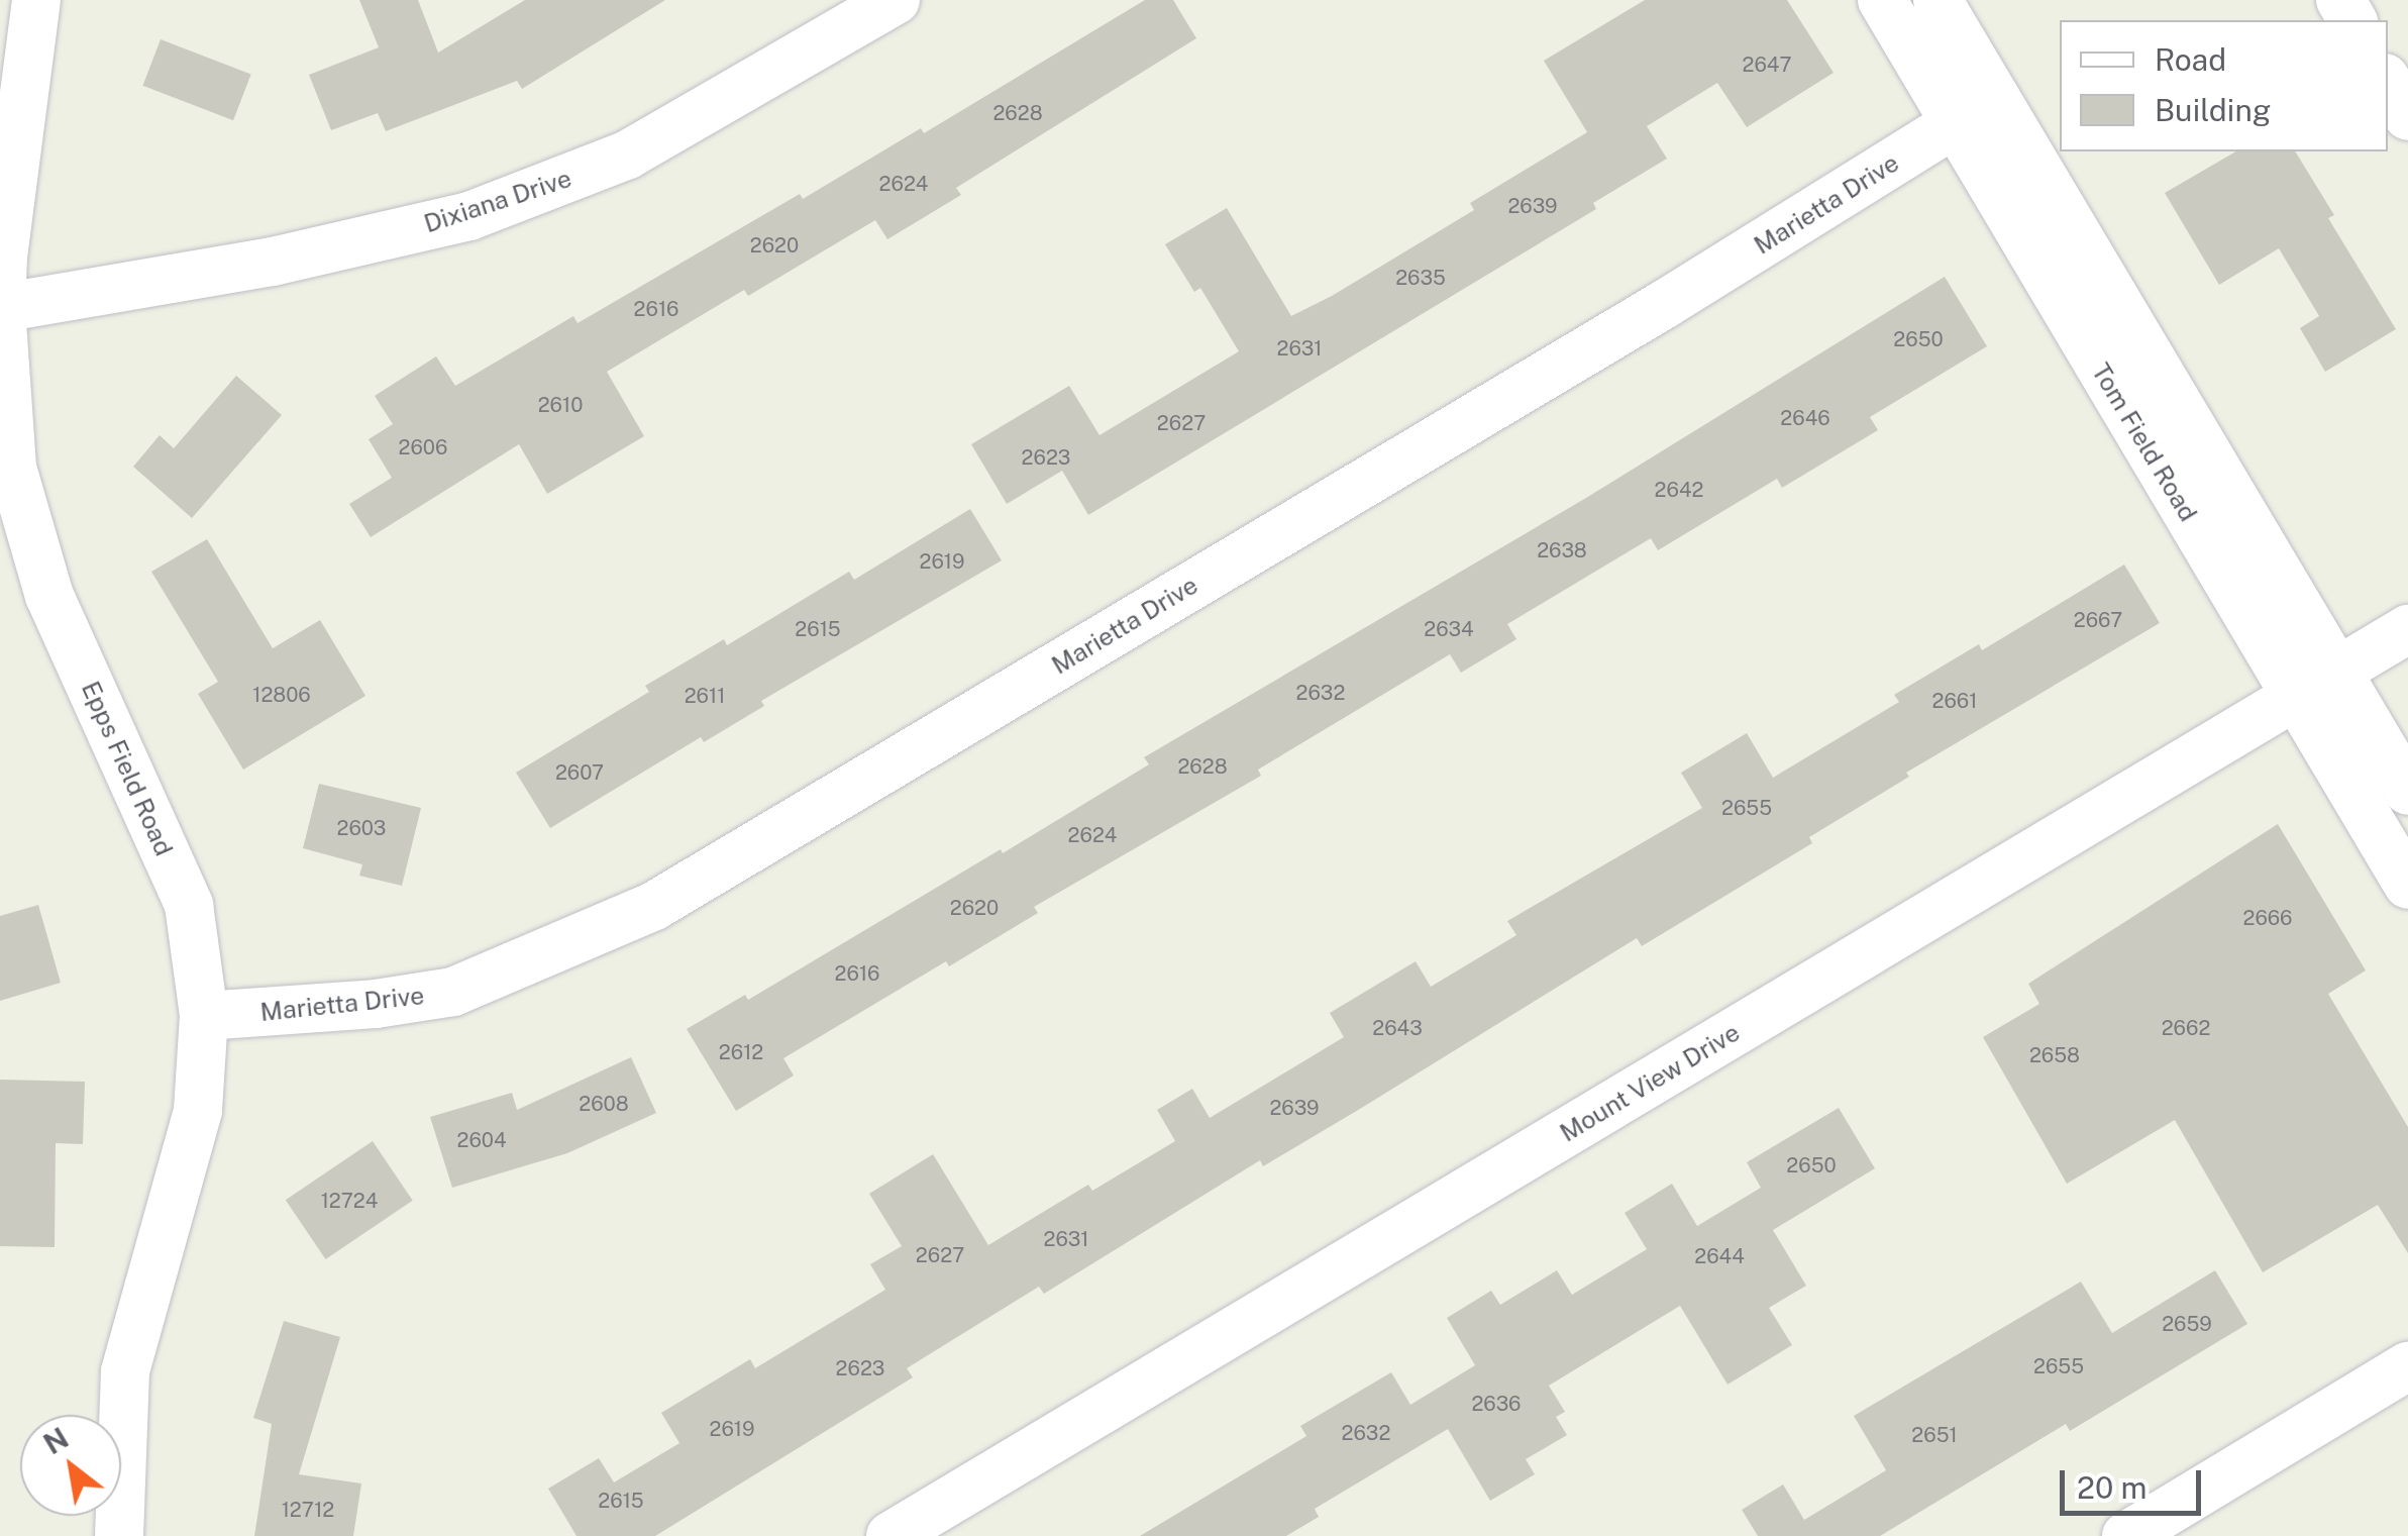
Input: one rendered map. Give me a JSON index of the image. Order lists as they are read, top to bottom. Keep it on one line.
{"streets":{"street":["Dixiana Drive","Marietta Drive","Tom Field Road","Epps Field Road","Mount View Drive"]},"crossings":[["Dixiana Drive","Epps Field Road"],["Marietta Drive","Tom Field Road"],["Marietta Drive","Epps Field Road"],["Tom Field Road","Mount View Drive"]],"house_numbers":["2647","2628","2624","2639","2620","2635","2616","2650","2631","2610","2646","2627","2606","2623","2642","2638","2619","2667","2615","2634","2632","12806","2611","2661","2628","2607","2655","2603","2624","2620","2666","2616","2643","2662","2612","2658","2608","2639","2604","2650","12724","2631","2627","2644","2659","2655","2623","2636","2619","2632","2651","2615","12712"],"legend":["Road","Building"],"scale_bar":"20 m","north":"top left"}
